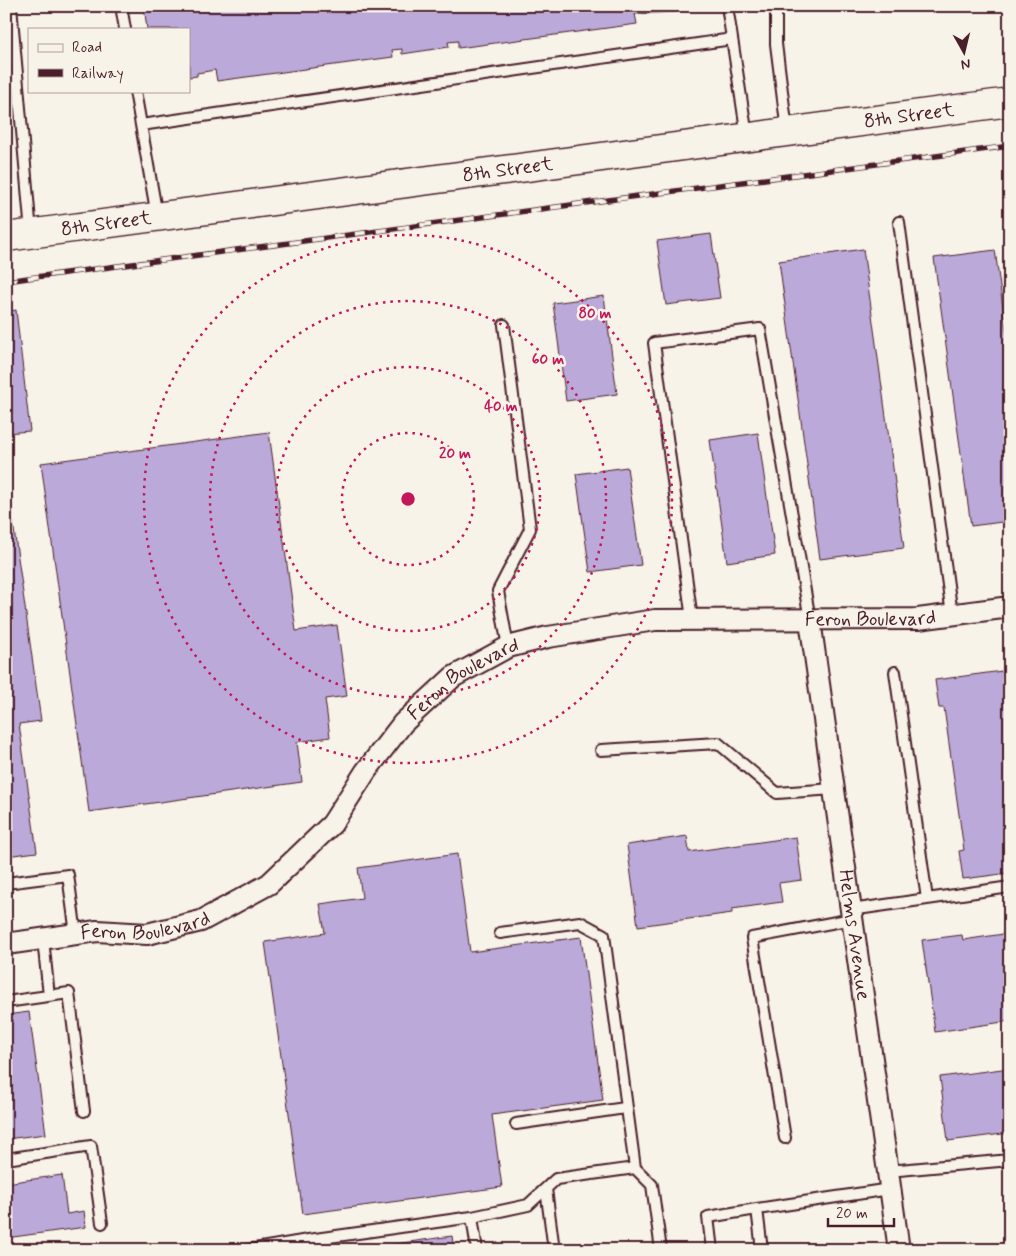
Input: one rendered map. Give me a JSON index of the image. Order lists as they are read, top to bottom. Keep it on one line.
{"streets":{"street":["8th Street","Feron Boulevard","Helms Avenue"]},"crossings":[["Feron Boulevard","Helms Avenue"]],"legend":["Road","Railway"],"scale_bar":"20 m","north":"bottom","rings":["80 m","60 m","40 m","20 m"]}
